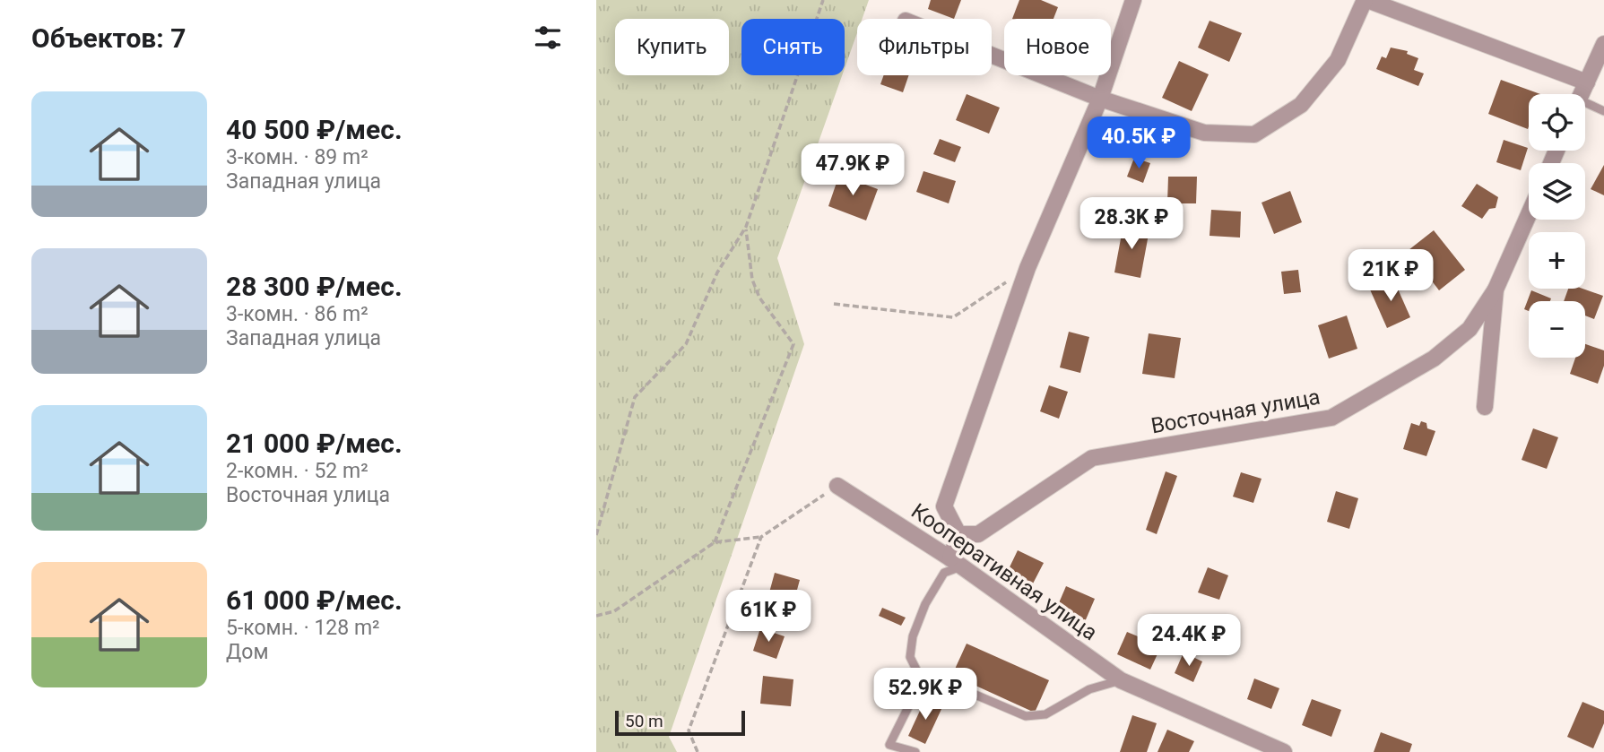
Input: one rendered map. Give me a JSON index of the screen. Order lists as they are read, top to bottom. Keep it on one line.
{"streets":{"street":["Восточная улица","Кооперативная улица"]},"scale_bar":"50 m","page":{"heading":"Объектов: 7","chip":["Купить","Снять","Фильтры","Новое"],"list":[{"name":"40 500 ₽/мес.","note":"3-комн. · 89 m² · Западная улица"},{"name":"28 300 ₽/мес.","note":"3-комн. · 86 m² · Западная улица"},{"name":"21 000 ₽/мес.","note":"2-комн. · 52 m² · Восточная улица"},{"name":"61 000 ₽/мес.","note":"5-комн. · 128 m² · Дом"}],"map_buttons":["+","−"],"price":["40.5K ₽","47.9K ₽","28.3K ₽","21K ₽","61K ₽","24.4K ₽","52.9K ₽"],"scale":"50 m"}}
